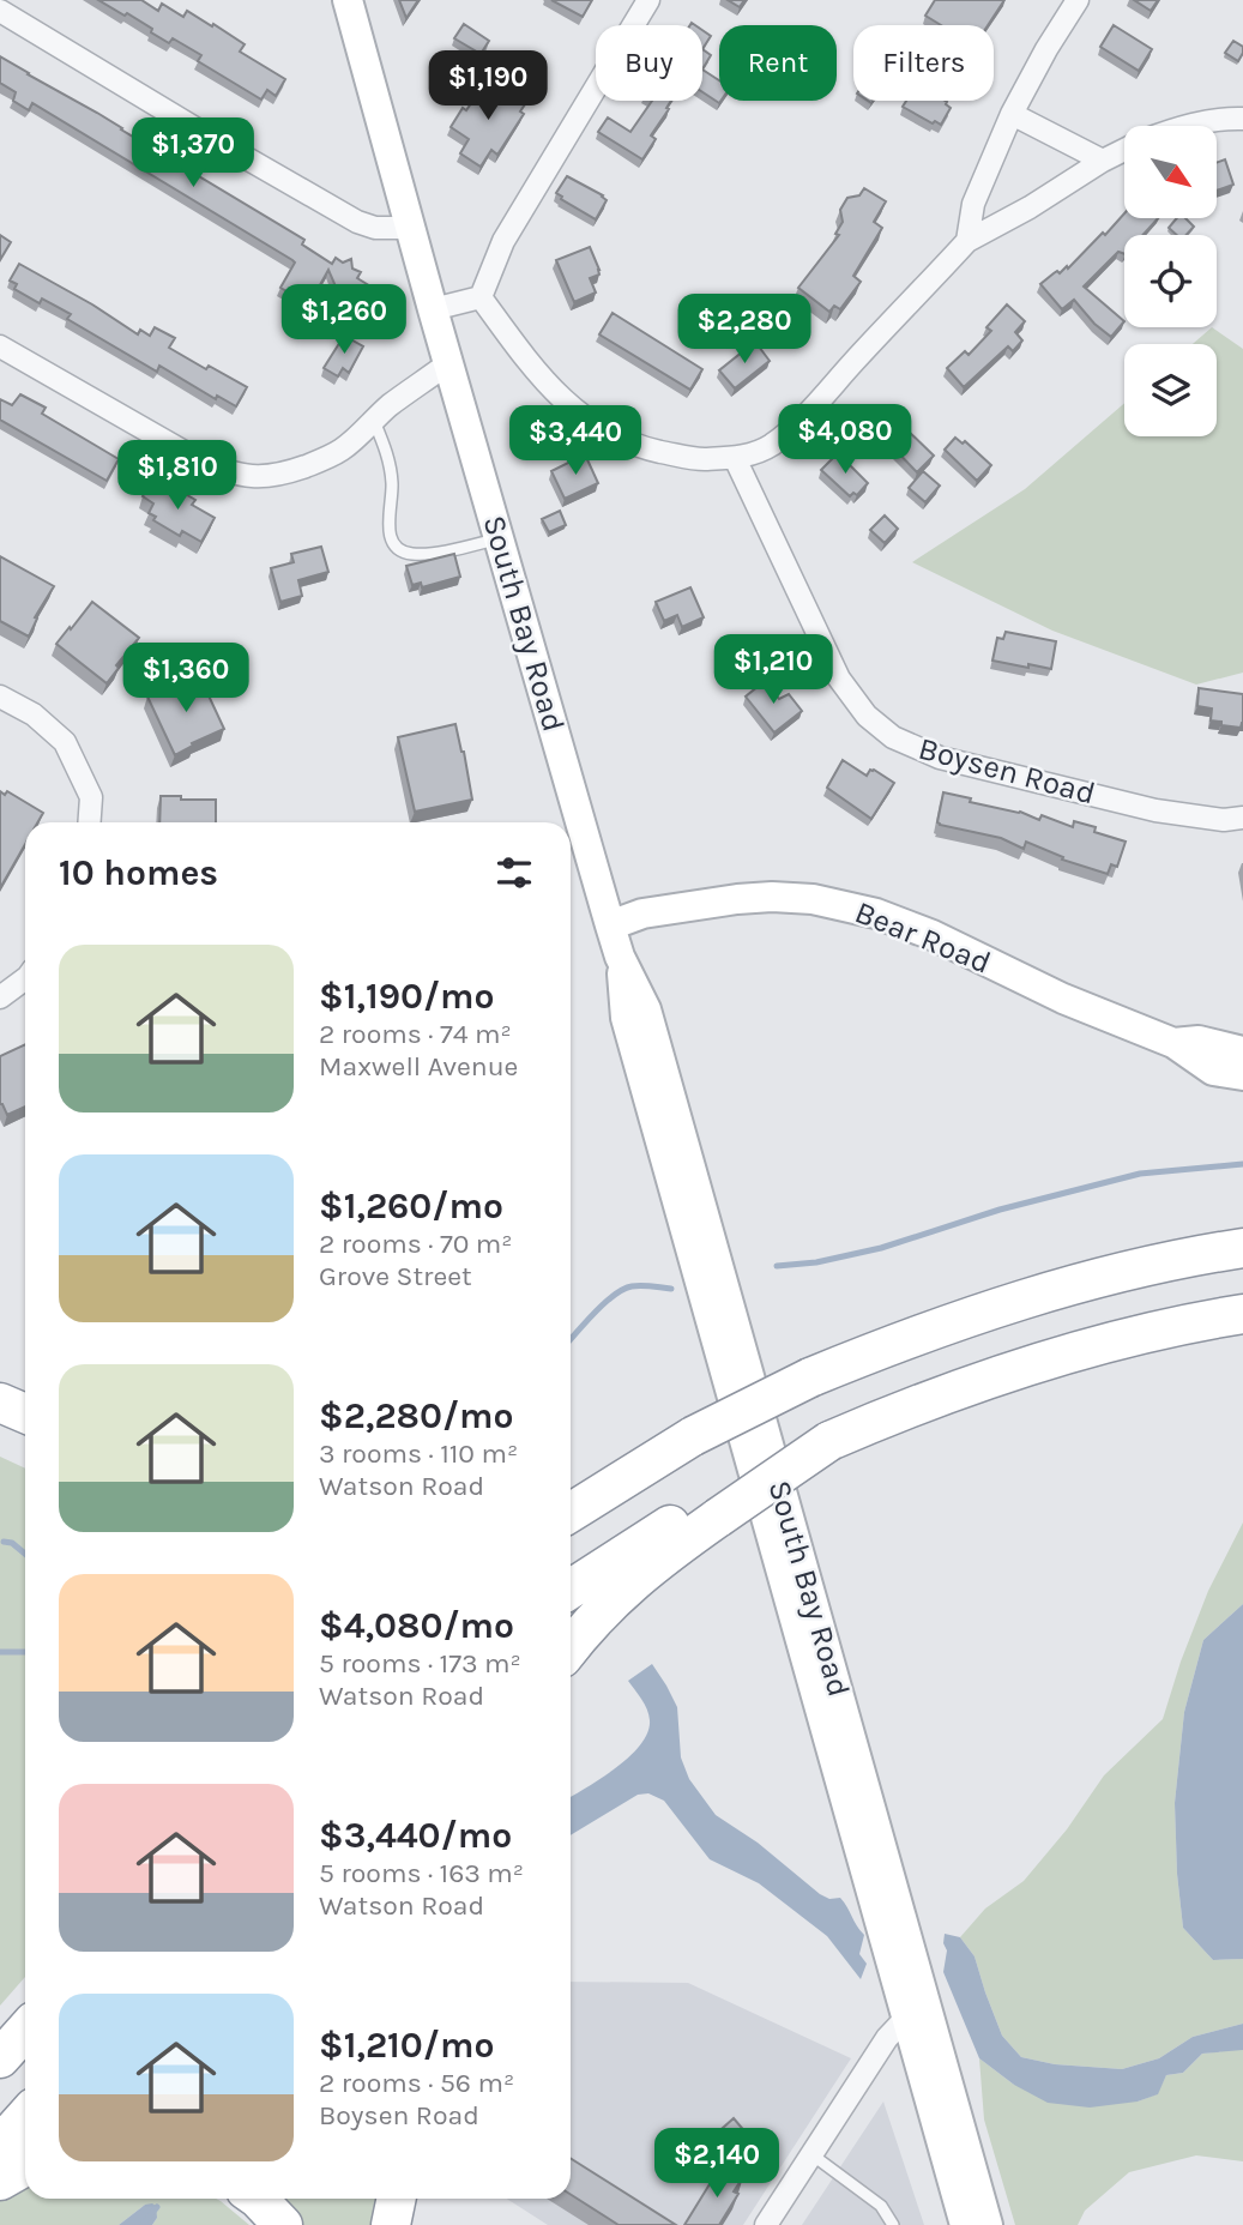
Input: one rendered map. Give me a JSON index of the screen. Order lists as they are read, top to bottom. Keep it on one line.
{"streets":{"street":["South Bay Road","Boysen Road","Bear Road"]},"crossings":[["South Bay Road","Bear Road"]],"north":"bottom right","page":{"chip":["Buy","Rent","Filters"],"price":["$1,190","$1,370","$1,260","$2,280","$4,080","$3,440","$1,810","$1,210","$1,360","$2,140"],"heading":"10 homes","list":[{"name":"$1,190/mo","note":"2 rooms · 74 m² · Maxwell Avenue"},{"name":"$1,260/mo","note":"2 rooms · 70 m² · Grove Street"},{"name":"$2,280/mo","note":"3 rooms · 110 m² · Watson Road"},{"name":"$4,080/mo","note":"5 rooms · 173 m² · Watson Road"},{"name":"$3,440/mo","note":"5 rooms · 163 m² · Watson Road"},{"name":"$1,210/mo","note":"2 rooms · 56 m² · Boysen Road"}]}}
